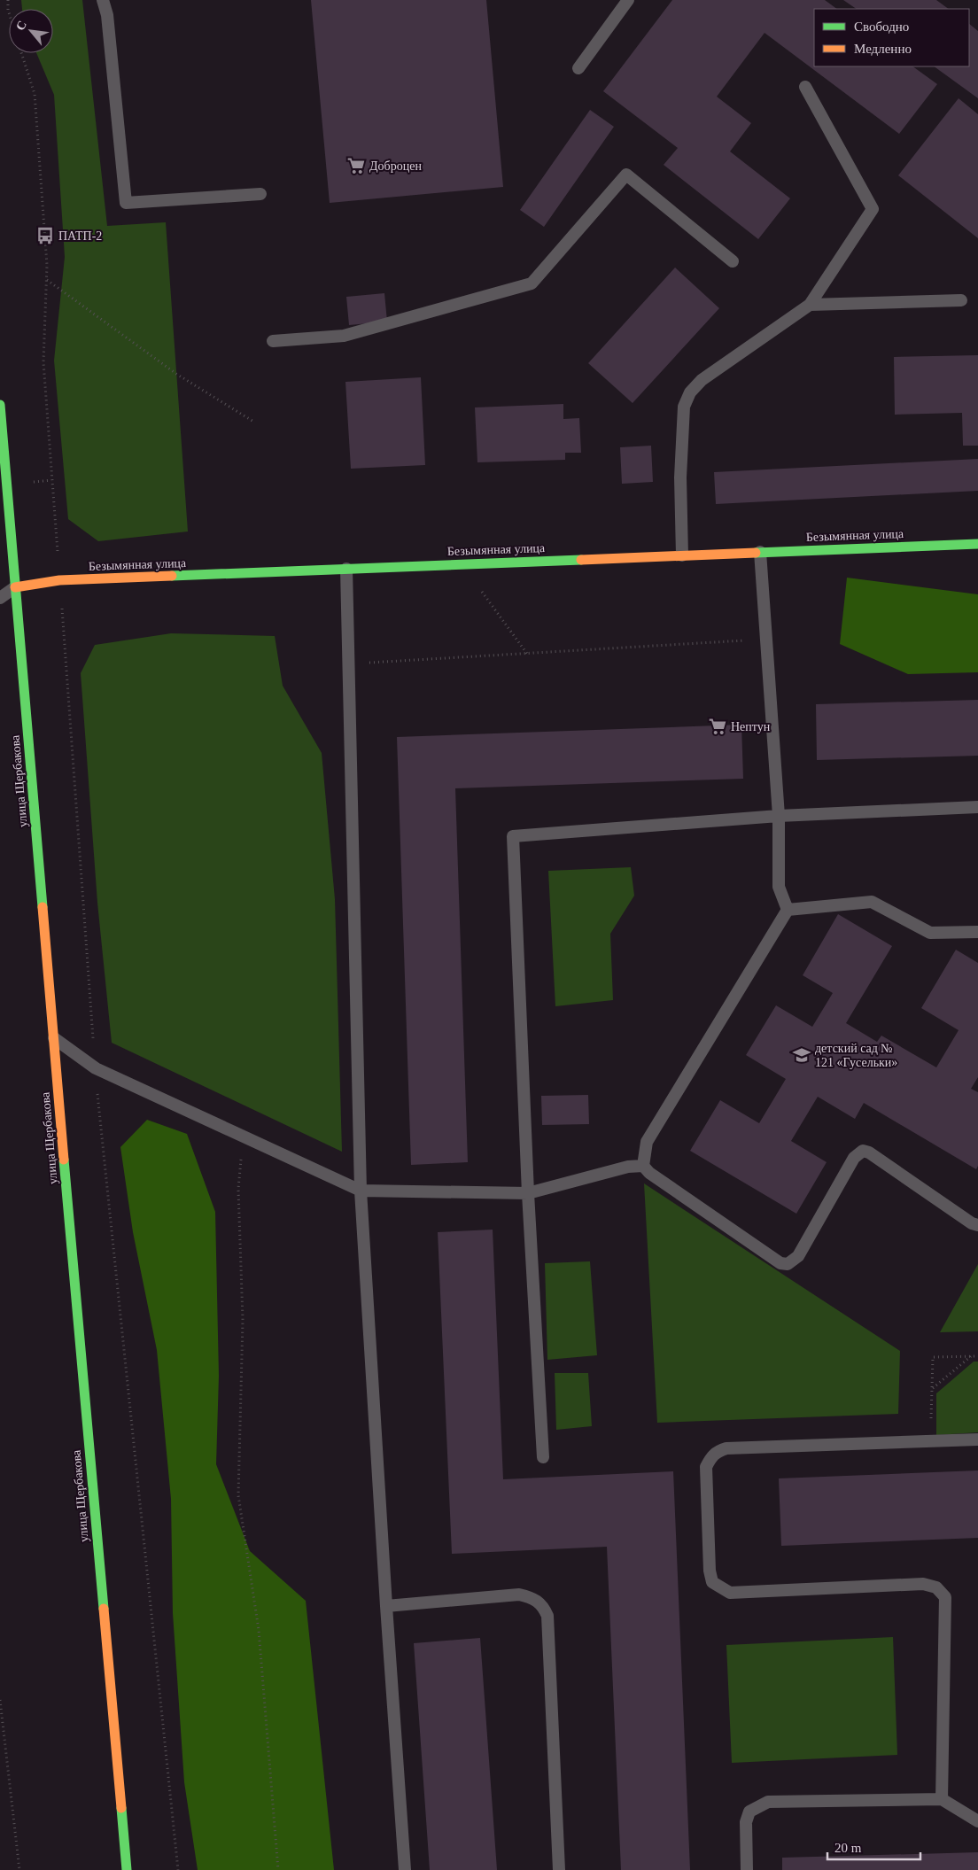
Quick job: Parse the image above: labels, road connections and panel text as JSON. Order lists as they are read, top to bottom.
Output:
{
  "streets": {
    "main road": ["Безымянная улица", "улица Щербакова"]
  },
  "crossings": [
    ["Безымянная улица", "улица Щербакова"]
  ],
  "places": {
    "supermarket": ["Доброцен", "Нептун"],
    "bus stop": ["ПАТП-2"],
    "school or university": ["детский сад № 121 «Гусельки»"]
  },
  "legend": ["Свободно", "Медленно"],
  "scale_bar": "20 m",
  "north": "top left"
}
